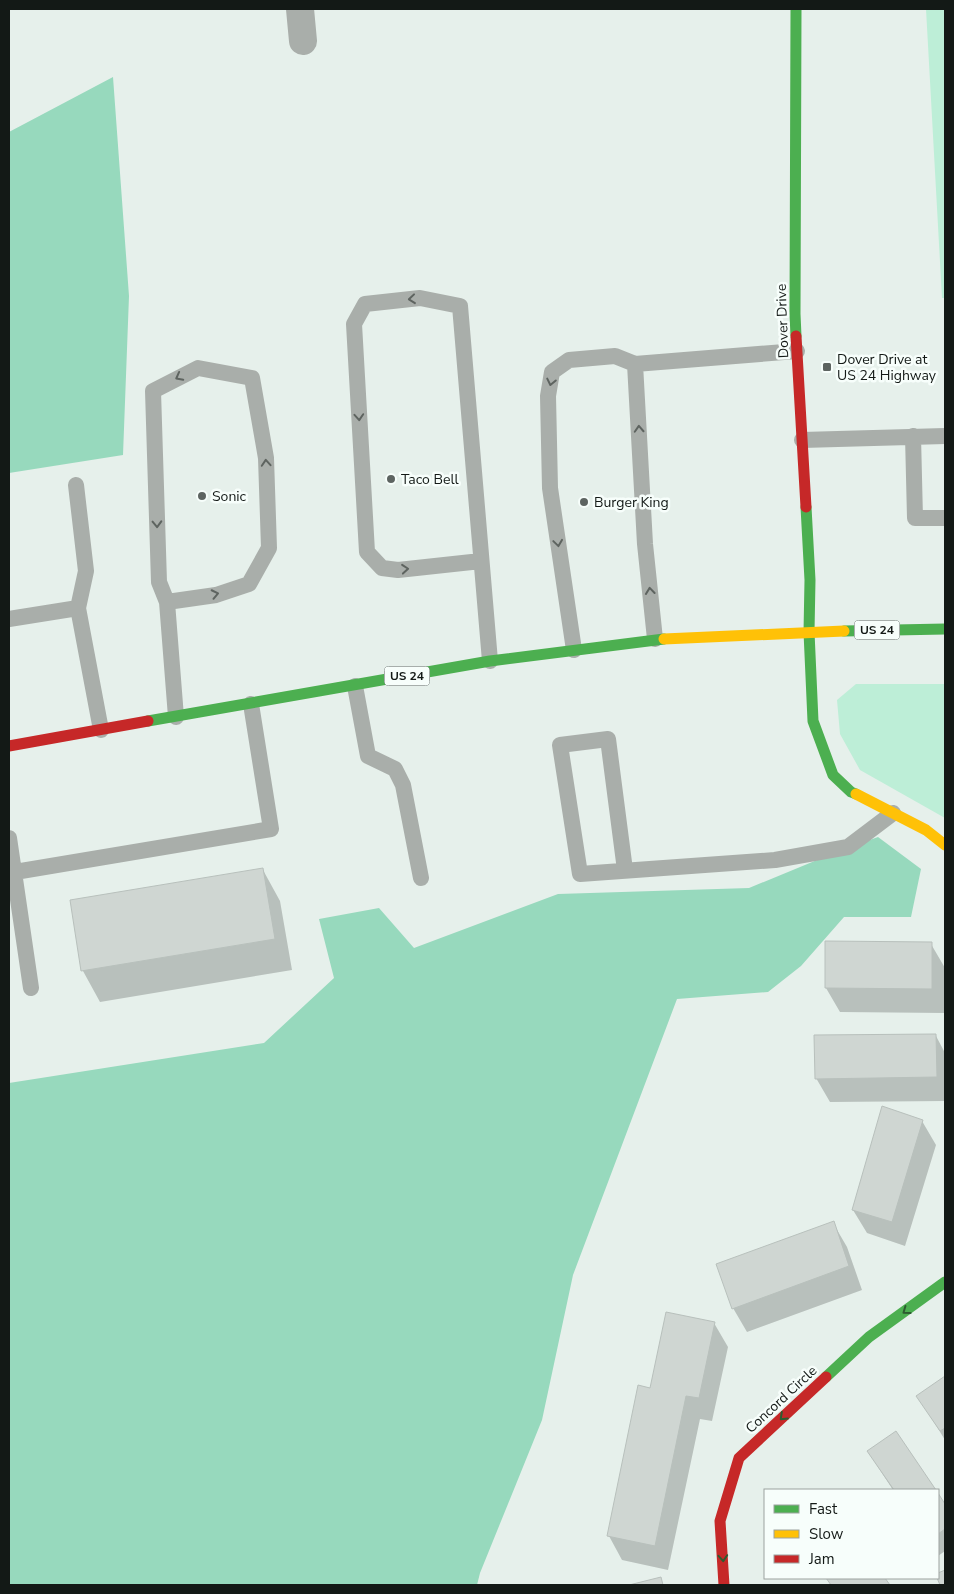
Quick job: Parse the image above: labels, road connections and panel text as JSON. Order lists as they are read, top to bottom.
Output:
{
  "streets": {
    "main road": ["Dover Drive", "US 24", "Concord Circle"]
  },
  "crossings": [
    ["Dover Drive", "US 24"]
  ],
  "one_way": ["Concord Circle"],
  "places": {
    "transit": ["Dover Drive at US 24 Highway"],
    "other": ["Taco Bell", "Sonic", "Burger King"]
  },
  "legend": ["Fast", "Slow", "Jam"]
}
